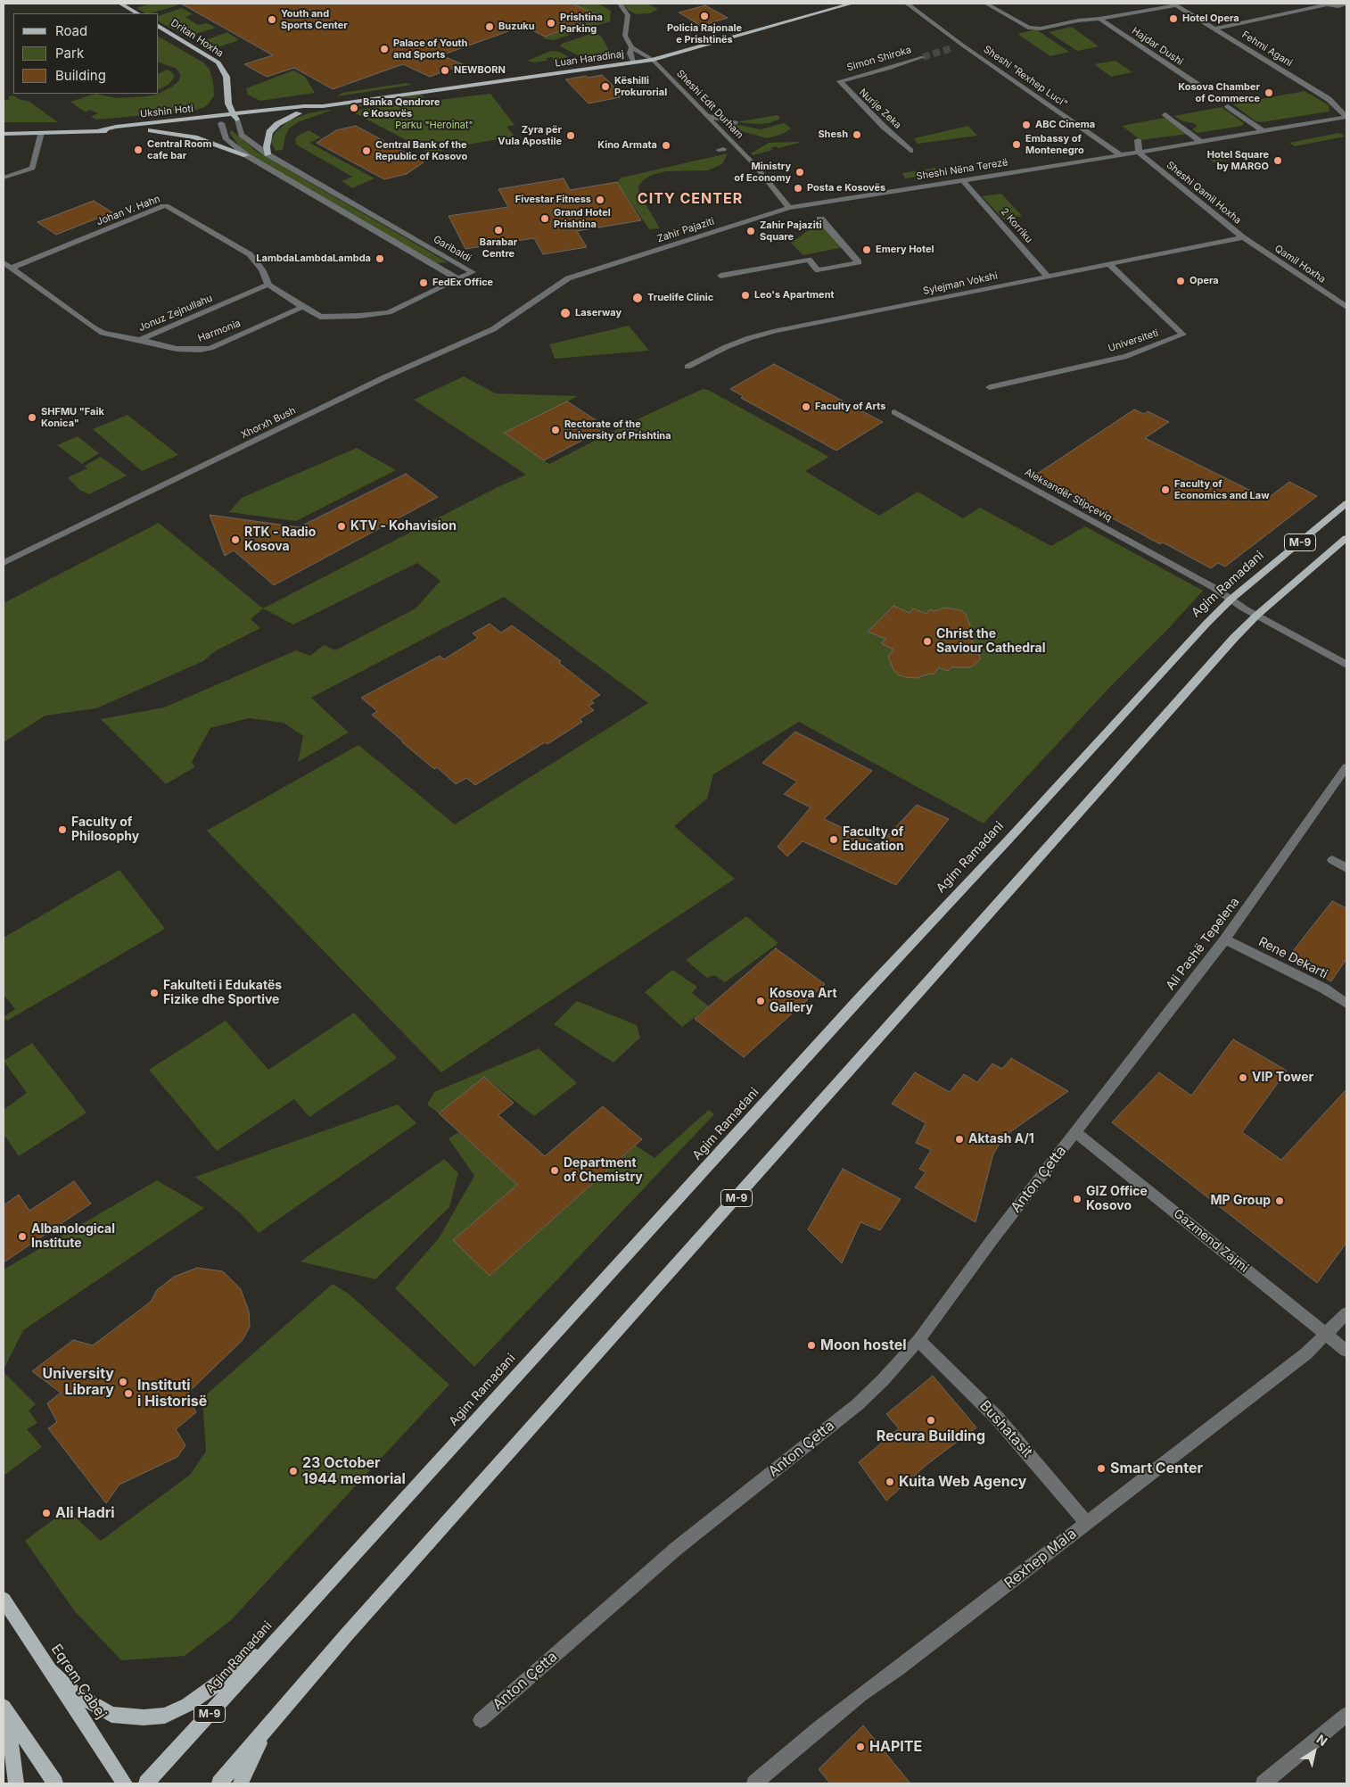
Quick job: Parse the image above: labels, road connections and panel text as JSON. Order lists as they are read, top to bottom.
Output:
{
  "streets": {
    "main road": [
      "Dritan Hoxha",
      "Luan Haradinaj",
      "Ukshin Hoti",
      "M-9",
      "Agim Ramadani",
      "Eqrem Çabej"
    ],
    "street": [
      "Hajdar Dushi",
      "Fehmi Agani",
      "Simon Shiroka",
      "Sheshi \"Rexhep Luci\"",
      "Sheshi Edit Durham",
      "Nurije Zeka",
      "Sheshi Nëna Terezë",
      "Sheshi Qamil Hoxha",
      "Johan V. Hahn",
      "2 Korriku",
      "Zahir Pajaziti",
      "Garibaldi",
      "Qamil Hoxha",
      "Sylejman Vokshi",
      "Jonuz Zejnullahu",
      "Harmonia",
      "Universiteti",
      "Xhorxh Bush",
      "Aleksandër Stipçeviq",
      "Ali Pashë Tepelena",
      "Rene Dekarti",
      "Anton Çetta",
      "Gazmend Zajmi",
      "Bushatasit",
      "Rexhep Mala"
    ]
  },
  "crossings": [
    ["Dritan Hoxha", "Luan Haradinaj"],
    ["Dritan Hoxha", "Garibaldi"],
    ["Hajdar Dushi", "Fehmi Agani"],
    ["Fehmi Agani", "Sheshi Nëna Terezë"],
    ["Luan Haradinaj", "Sheshi Edit Durham"],
    ["Luan Haradinaj", "Garibaldi"],
    ["Simon Shiroka", "Nurije Zeka"],
    ["Sheshi \"Rexhep Luci\"", "Sheshi Nëna Terezë"],
    ["Sheshi Edit Durham", "Sheshi Nëna Terezë"],
    ["Sheshi Edit Durham", "Zahir Pajaziti"],
    ["Ukshin Hoti", "Garibaldi"],
    ["Sheshi Nëna Terezë", "Sheshi Qamil Hoxha"],
    ["Sheshi Nëna Terezë", "2 Korriku"],
    ["Sheshi Nëna Terezë", "Zahir Pajaziti"],
    ["Sheshi Qamil Hoxha", "Qamil Hoxha"],
    ["Sheshi Qamil Hoxha", "Sylejman Vokshi"],
    ["Johan V. Hahn", "Garibaldi"],
    ["Johan V. Hahn", "Jonuz Zejnullahu"],
    ["Johan V. Hahn", "Harmonia"],
    ["2 Korriku", "Sylejman Vokshi"],
    ["Zahir Pajaziti", "Xhorxh Bush"],
    ["Qamil Hoxha", "Sylejman Vokshi"],
    ["Sylejman Vokshi", "Universiteti"],
    ["Jonuz Zejnullahu", "Harmonia"],
    ["Aleksandër Stipçeviq", "M-9"],
    ["Aleksandër Stipçeviq", "Agim Ramadani"],
    ["Ali Pashë Tepelena", "Rene Dekarti"],
    ["Ali Pashë Tepelena", "Anton Çetta"],
    ["Ali Pashë Tepelena", "Gazmend Zajmi"],
    ["Anton Çetta", "Gazmend Zajmi"],
    ["Anton Çetta", "Bushatasit"],
    ["Gazmend Zajmi", "Rexhep Mala"],
    ["Bushatasit", "Rexhep Mala"]
  ],
  "districts": ["CITY CENTER"],
  "parks": ["Parku \"Heroinat\""],
  "places": [
    "Policia Rajonale e Prishtinës",
    "Hotel Opera",
    "Youth and Sports Center",
    "Prishtina Parking",
    "Buzuku",
    "Palace of Youth and Sports",
    "NEWBORN",
    "Këshilli Prokurorial",
    "Kosova Chamber of Commerce",
    "Banka Qendrore e Kosovës",
    "ABC Cinema",
    "Shesh",
    "Zyra për Vula Apostile",
    "Embassy of Montenegro",
    "Kino Armata",
    "Central Room cafe bar",
    "Central Bank of the Republic of Kosovo",
    "Hotel Square by MARGO",
    "Ministry of Economy",
    "Posta e Kosovës",
    "Fivestar Fitness",
    "Grand Hotel Prishtina",
    "Barabar Centre",
    "Zahir Pajaziti Square",
    "Emery Hotel",
    "LambdaLambdaLambda",
    "Opera",
    "FedEx Office",
    "Leo's Apartment",
    "Truelife Clinic",
    "Laserway",
    "Faculty of Arts",
    "SHFMU \"Faik Konica\"",
    "Rectorate of the University of Prishtina",
    "Faculty of Economics and Law",
    "KTV - Kohavision",
    "RTK - Radio Kosova",
    "Christ the Saviour Cathedral",
    "Faculty of Philosophy",
    "Faculty of Education",
    "Fakulteti i Edukatës Fizike dhe Sportive",
    "Kosova Art Gallery",
    "VIP Tower",
    "Aktash A/1",
    "Department of Chemistry",
    "GIZ Office Kosovo",
    "MP Group",
    "Albanological Institute",
    "Moon hostel",
    "University Library",
    "Instituti i Historisë",
    "Recura Building",
    "Smart Center",
    "23 October 1944 memorial",
    "Kuita Web Agency",
    "Ali Hadri",
    "HAPITE"
  ],
  "legend": ["Road", "Park", "Building"],
  "north": "top right"
}
